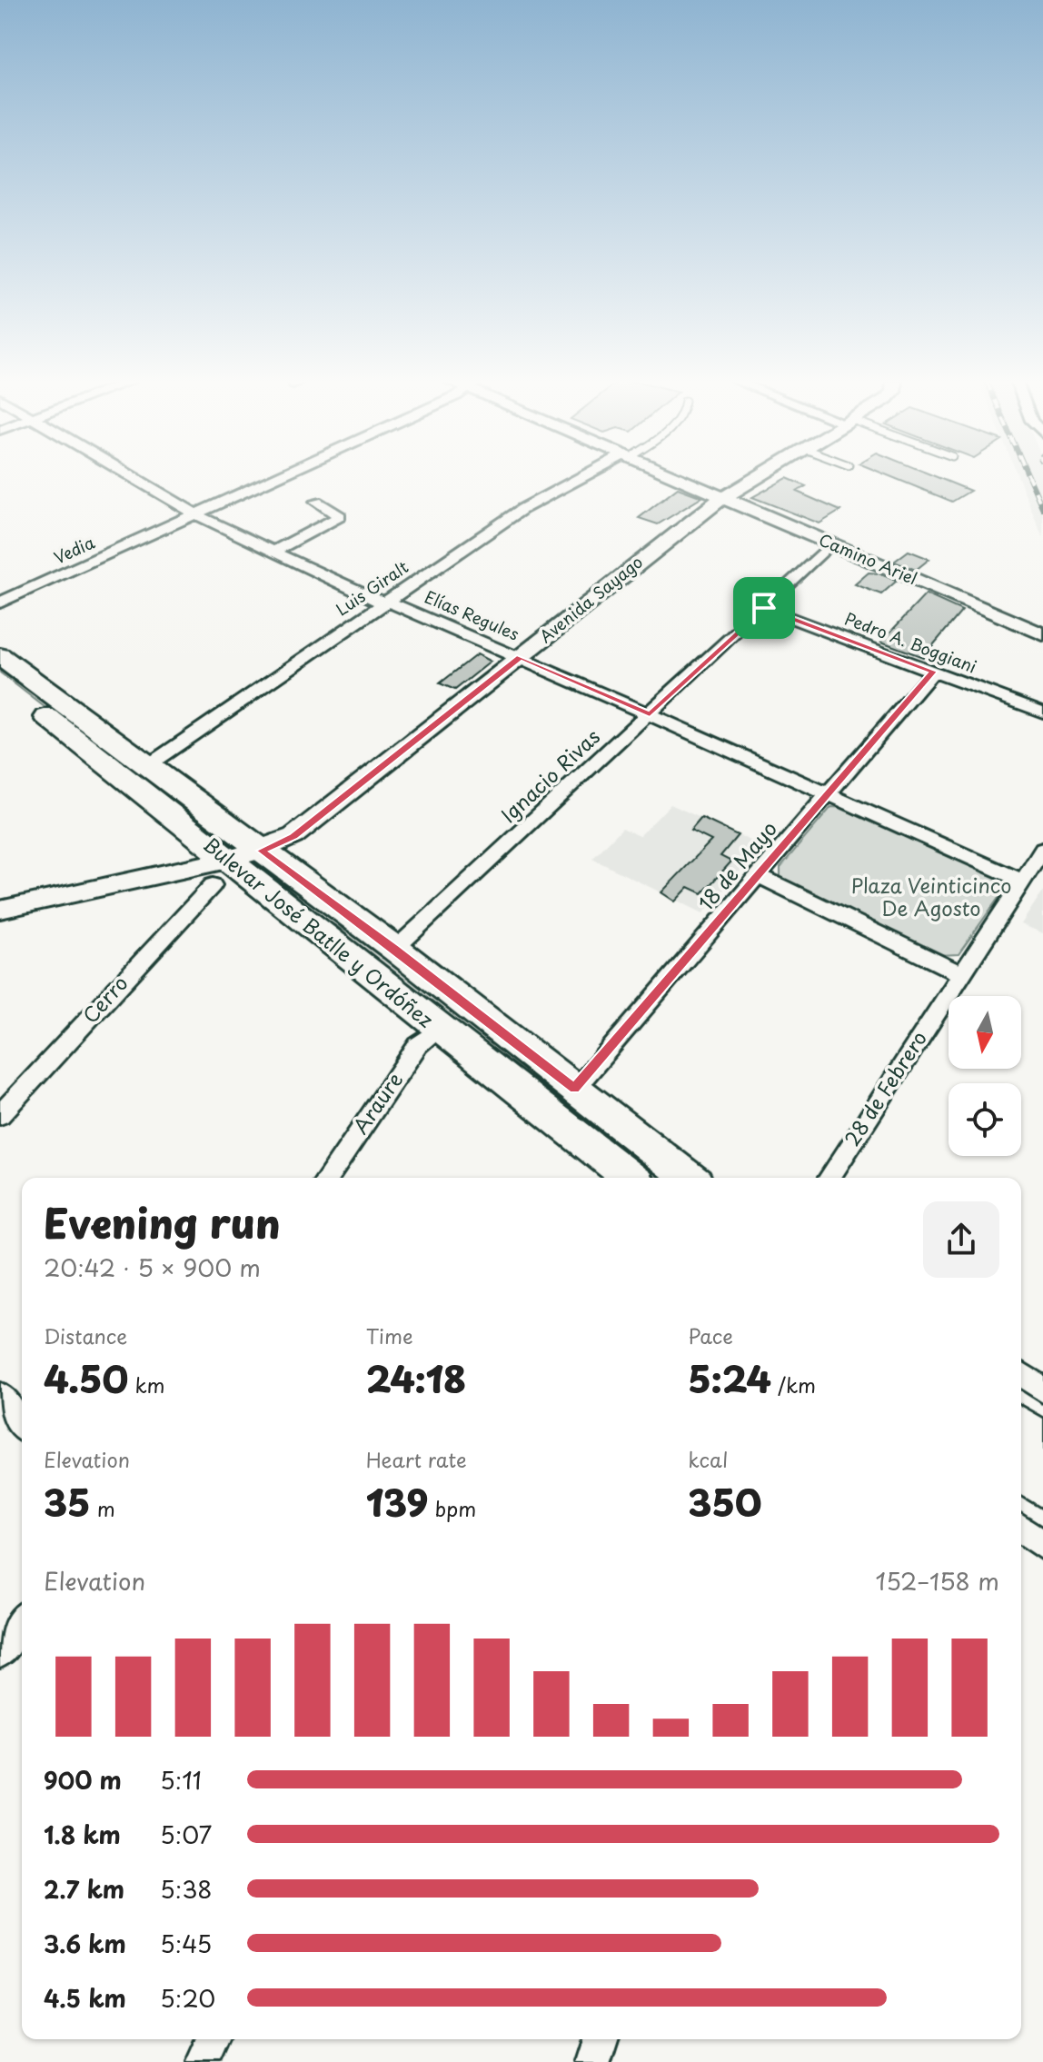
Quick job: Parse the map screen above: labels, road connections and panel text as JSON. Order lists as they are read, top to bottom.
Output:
{
  "streets": {
    "main road": ["Bulevar José Batlle y Ordóñez"],
    "street": [
      "Vedia",
      "Camino Ariel",
      "Luis Giralt",
      "Avenida Sayago",
      "Elías Regules",
      "Pedro A. Boggiani",
      "Ignacio Rivas",
      "18 de Mayo",
      "Cerro",
      "28 de Febrero",
      "Araure"
    ]
  },
  "crossings": [
    ["Vedia", "Elías Regules"],
    ["Camino Ariel", "Avenida Sayago"],
    ["Camino Ariel", "Ignacio Rivas"],
    ["Luis Giralt", "Elías Regules"],
    ["Luis Giralt", "Bulevar José Batlle y Ordóñez"],
    ["Avenida Sayago", "Elías Regules"],
    ["Avenida Sayago", "Bulevar José Batlle y Ordóñez"],
    ["Avenida Sayago", "Cerro"],
    ["Elías Regules", "Ignacio Rivas"],
    ["Elías Regules", "18 de Mayo"],
    ["Elías Regules", "28 de Febrero"],
    ["Pedro A. Boggiani", "Ignacio Rivas"],
    ["Pedro A. Boggiani", "18 de Mayo"],
    ["Ignacio Rivas", "Bulevar José Batlle y Ordóñez"],
    ["18 de Mayo", "Bulevar José Batlle y Ordóñez"],
    ["Bulevar José Batlle y Ordóñez", "Cerro"],
    ["Bulevar José Batlle y Ordóñez", "Araure"]
  ],
  "parks": ["Plaza Veinticinco De Agosto"],
  "north": "bottom",
  "page": {
    "heading": ["Evening run", "20:42 · 5 × 900 m"],
    "stats": [
      ["Distance", "4.50 km"],
      ["Time", "24:18"],
      ["Pace", "5:24 /km"],
      ["Elevation", "35 m"],
      ["Heart rate", "139 bpm"],
      ["kcal", "350"]
    ],
    "chart": ["Elevation", "152–158 m"],
    "list": [
      {
        "name": "900 m",
        "note": "5:11"
      },
      {
        "name": "1.8 km",
        "note": "5:07"
      },
      {
        "name": "2.7 km",
        "note": "5:38"
      },
      {
        "name": "3.6 km",
        "note": "5:45"
      },
      {
        "name": "4.5 km",
        "note": "5:20"
      }
    ]
  }
}
